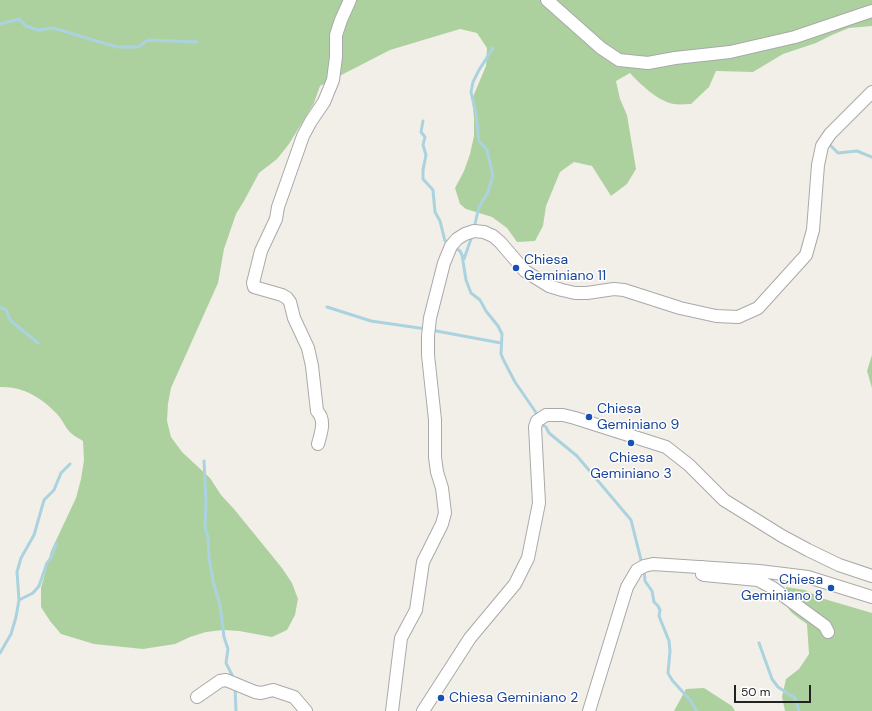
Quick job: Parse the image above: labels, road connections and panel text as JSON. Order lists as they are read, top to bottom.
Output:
{
  "places": [
    "Chiesa Geminiano 11",
    "Chiesa Geminiano 9",
    "Chiesa Geminiano 3",
    "Chiesa Geminiano 8",
    "Chiesa Geminiano 2"
  ],
  "scale_bar": "50 m"
}
